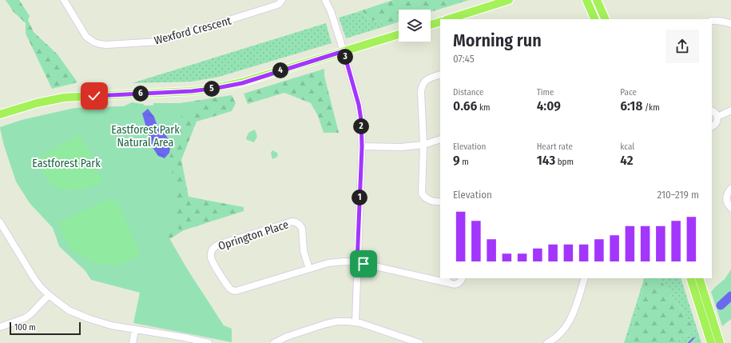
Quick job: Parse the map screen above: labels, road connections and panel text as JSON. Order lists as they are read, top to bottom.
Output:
{
  "streets": {
    "street": ["Wexford Crescent", "Oprington Place"]
  },
  "parks": ["Eastforest Park Natural Area", "Eastforest Park"],
  "scale_bar": "100 m",
  "page": {
    "heading": ["Morning run", "07:45"],
    "pins": [
      "3",
      "4",
      "5",
      "6",
      "2",
      "1"
    ],
    "stats": [
      ["Distance", "0.66 km"],
      ["Time", "4:09"],
      ["Pace", "6:18 /km"],
      ["Elevation", "9 m"],
      ["Heart rate", "143 bpm"],
      ["kcal", "42"]
    ],
    "chart": ["Elevation", "210–219 m"],
    "scale": "100 m"
  }
}
